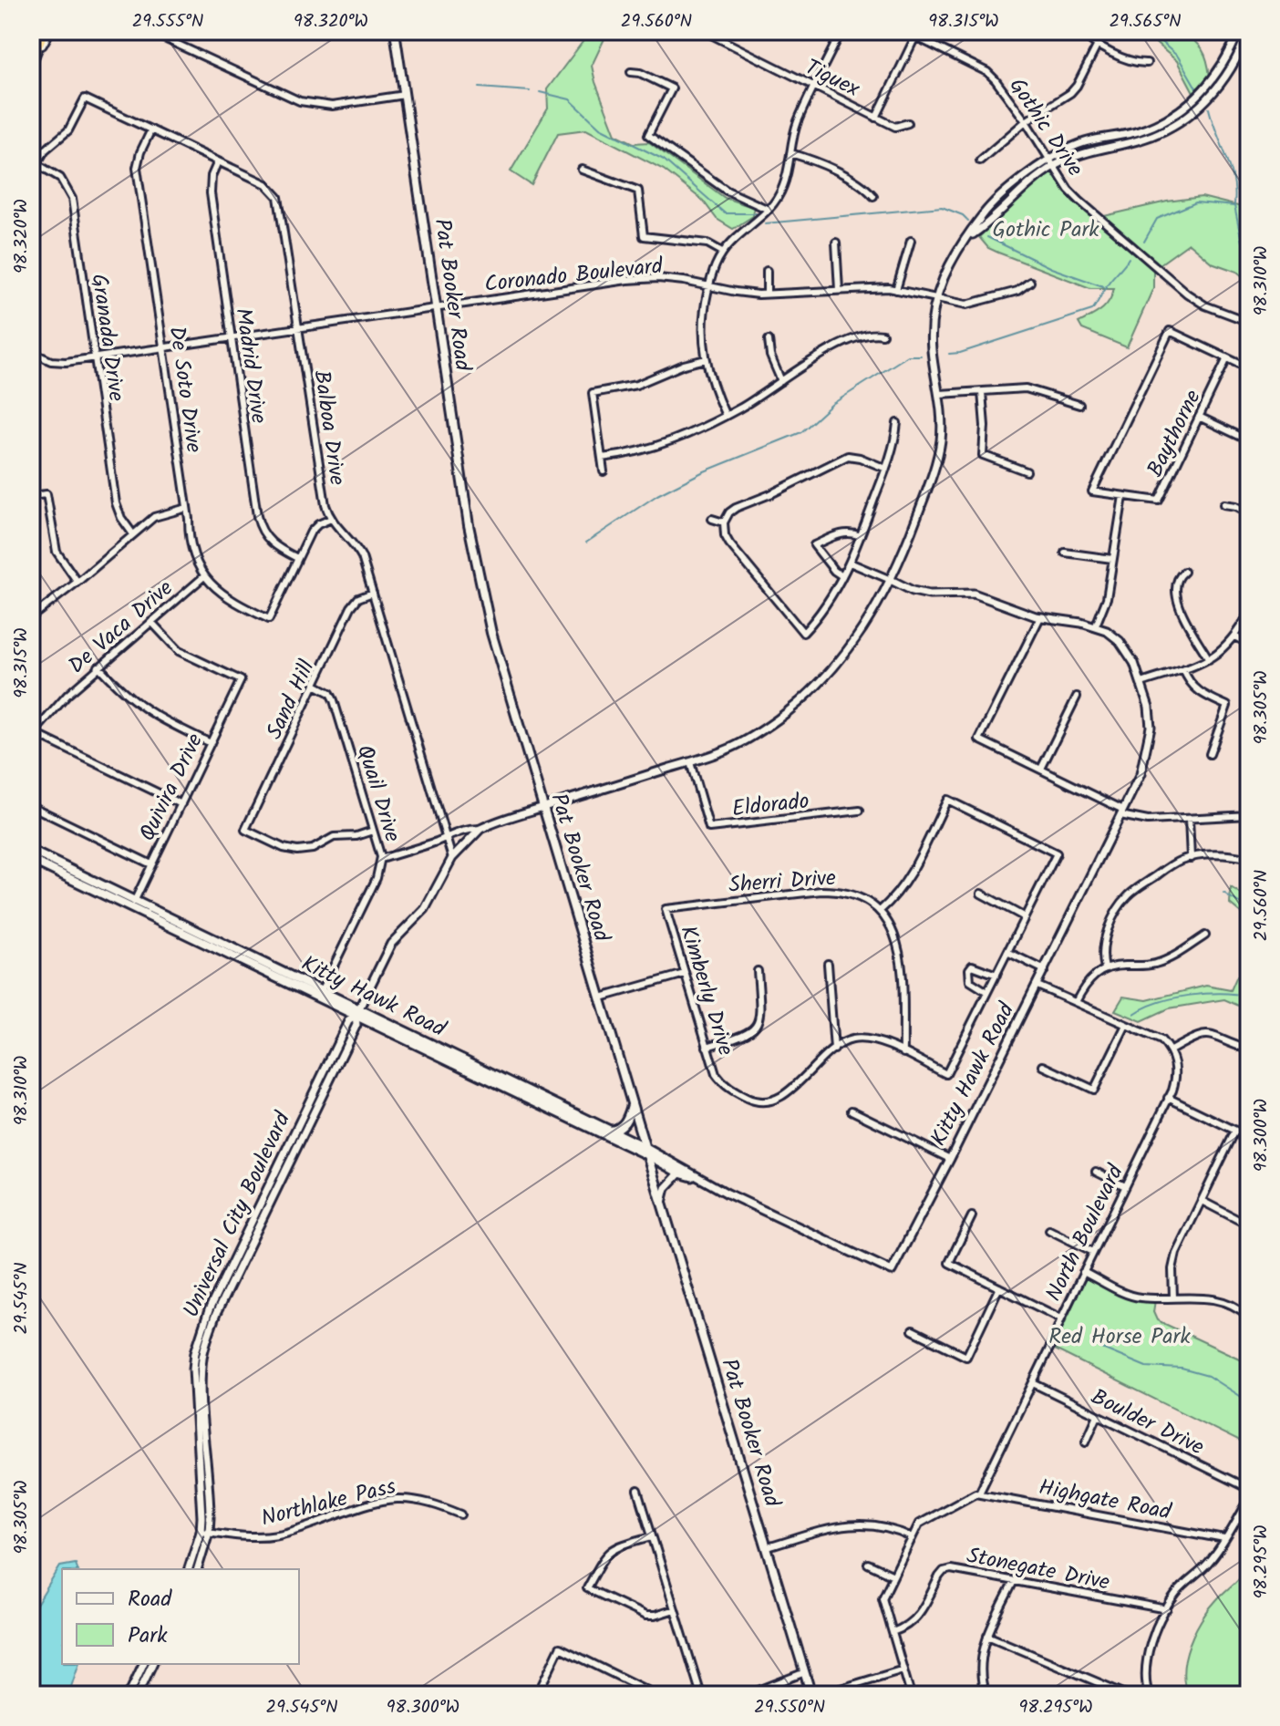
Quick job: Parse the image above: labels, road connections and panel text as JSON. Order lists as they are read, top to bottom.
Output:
{
  "streets": {
    "main road": ["Pat Booker Road", "Kitty Hawk Road"],
    "street": [
      "Tiguex",
      "Gothic Drive",
      "Coronado Boulevard",
      "Granada Drive",
      "Madrid Drive",
      "De Soto Drive",
      "Balboa Drive",
      "Baythorne",
      "De Vaca Drive",
      "Sand Hill",
      "Quivira Drive",
      "Quail Drive",
      "Eldorado",
      "Sherri Drive",
      "Kimberly Drive",
      "Universal City Boulevard",
      "North Boulevard",
      "Boulder Drive",
      "Highgate Road",
      "Northlake Pass",
      "Stonegate Drive"
    ]
  },
  "crossings": [
    ["Gothic Drive", "Universal City Boulevard"],
    ["Coronado Boulevard", "Pat Booker Road"],
    ["Coronado Boulevard", "Granada Drive"],
    ["Coronado Boulevard", "Madrid Drive"],
    ["Coronado Boulevard", "De Soto Drive"],
    ["Coronado Boulevard", "Balboa Drive"],
    ["Coronado Boulevard", "Universal City Boulevard"],
    ["Pat Booker Road", "Kitty Hawk Road"],
    ["Pat Booker Road", "Universal City Boulevard"],
    ["Granada Drive", "Balboa Drive"],
    ["Madrid Drive", "De Soto Drive"],
    ["Madrid Drive", "Balboa Drive"],
    ["De Soto Drive", "Balboa Drive"],
    ["De Soto Drive", "De Vaca Drive"],
    ["Balboa Drive", "Sand Hill"],
    ["Balboa Drive", "Universal City Boulevard"],
    ["De Vaca Drive", "Quivira Drive"],
    ["Sand Hill", "Quail Drive"],
    ["Quivira Drive", "Kitty Hawk Road"],
    ["Quail Drive", "Kitty Hawk Road"],
    ["Eldorado", "Universal City Boulevard"],
    ["Sherri Drive", "Kimberly Drive"],
    ["Kitty Hawk Road", "Universal City Boulevard"],
    ["Universal City Boulevard", "Northlake Pass"],
    ["North Boulevard", "Boulder Drive"],
    ["North Boulevard", "Highgate Road"]
  ],
  "parks": ["Gothic Park", "Red Horse Park"],
  "legend": ["Road", "Park"],
  "coordinates": [
    "29.555°N",
    "98.320°W",
    "29.560°N",
    "98.315°W",
    "29.565°N",
    "98.310°W",
    "98.305°W",
    "98.300°W",
    "29.545°N",
    "98.295°W",
    "29.550°N"
  ]
}
